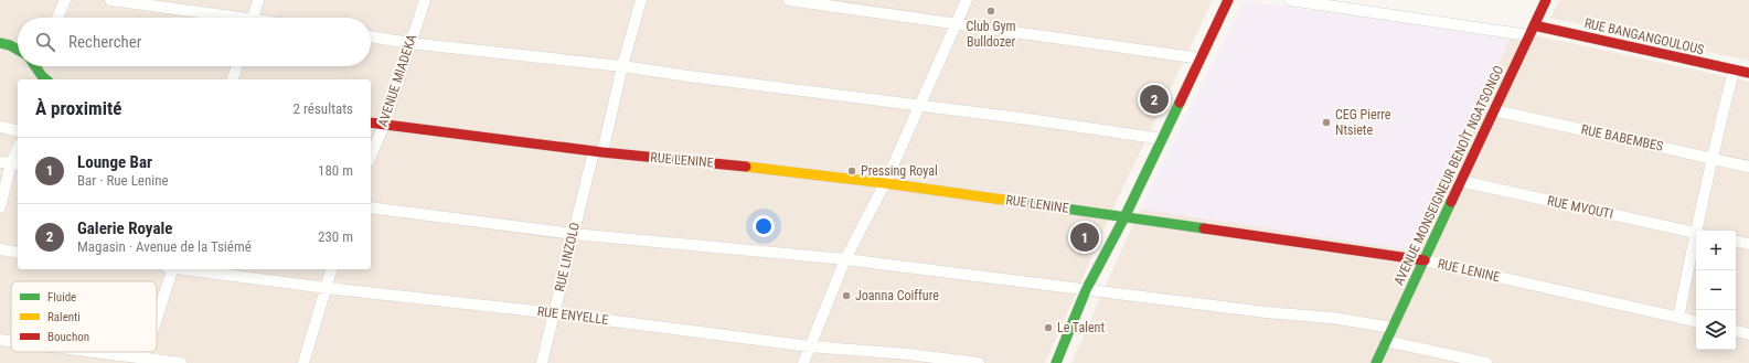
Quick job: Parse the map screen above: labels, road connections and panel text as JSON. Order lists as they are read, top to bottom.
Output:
{
  "streets": {
    "street": [
      "RUE BANGANGOULOUS",
      "AVENUE MIADEKA",
      "RUE BABEMBES",
      "RUE LENINE",
      "AVENUE MONSEIGNEUR BENOÎT NGATSONGO",
      "RUE MVOUTI",
      "RUE LINZOLO",
      "RUE ENYELLE"
    ]
  },
  "crossings": [
    ["RUE BANGANGOULOUS", "AVENUE MONSEIGNEUR BENOÎT NGATSONGO"],
    ["AVENUE MIADEKA", "RUE LENINE"],
    ["RUE BABEMBES", "AVENUE MONSEIGNEUR BENOÎT NGATSONGO"],
    ["RUE LENINE", "AVENUE MONSEIGNEUR BENOÎT NGATSONGO"],
    ["RUE LENINE", "RUE LINZOLO"],
    ["AVENUE MONSEIGNEUR BENOÎT NGATSONGO", "RUE MVOUTI"],
    ["RUE LINZOLO", "RUE ENYELLE"]
  ],
  "places": [
    "Club Gym Bulldozer",
    "CEG Pierre Ntsiete",
    "Pressing Royal",
    "Joanna Coiffure",
    "Le Talent"
  ],
  "legend": ["Fluide", "Ralenti", "Bouchon"],
  "page": {
    "search": "Rechercher",
    "heading": ["À proximité", "2 résultats"],
    "pins": ["2", "1"],
    "list": [
      {
        "mark": "1",
        "name": "Lounge Bar",
        "note": "Bar · Rue Lenine",
        "value": "180 m"
      },
      {
        "mark": "2",
        "name": "Galerie Royale",
        "note": "Magasin · Avenue de la Tsiémé",
        "value": "230 m"
      }
    ],
    "map_buttons": ["+", "−"]
  }
}
